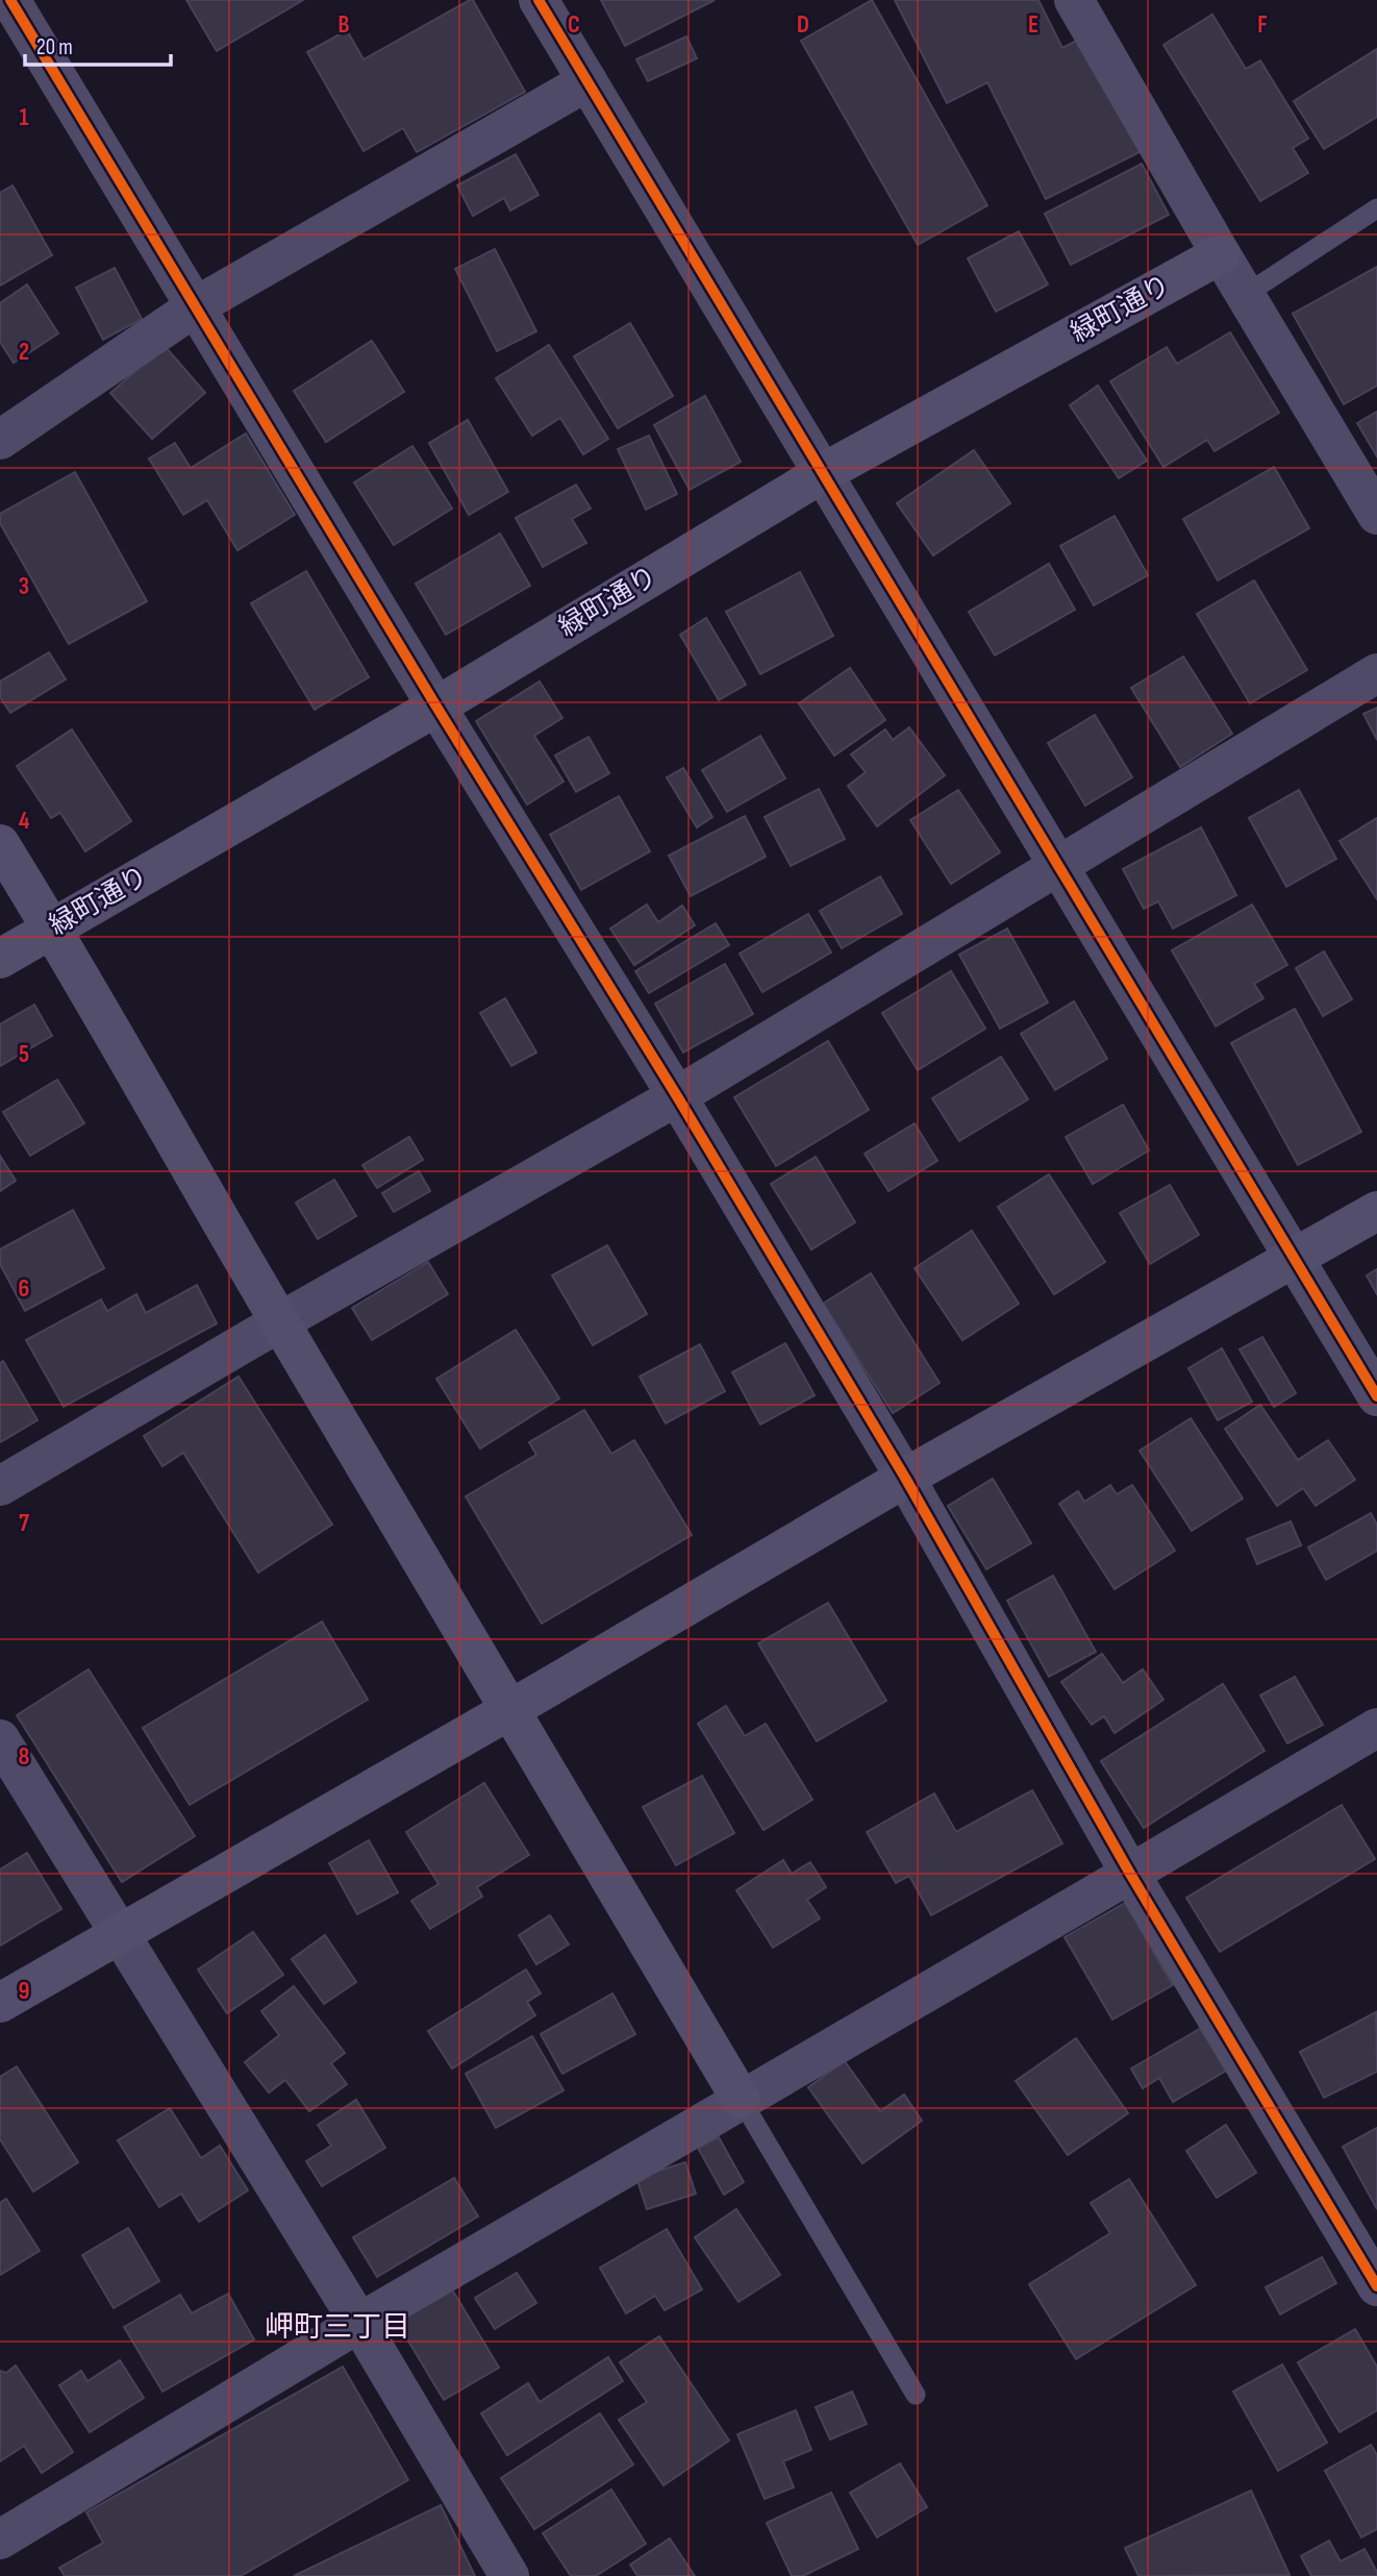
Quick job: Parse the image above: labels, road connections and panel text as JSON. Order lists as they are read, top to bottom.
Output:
{
  "streets": {
    "street": ["緑町通り"]
  },
  "districts": ["岬町三丁目"],
  "scale_bar": "20 m",
  "grid": {
    "columns": [
      "B",
      "C",
      "D",
      "E",
      "F"
    ],
    "rows": [
      "1",
      "2",
      "3",
      "4",
      "5",
      "6",
      "7",
      "8",
      "9"
    ]
  }
}
